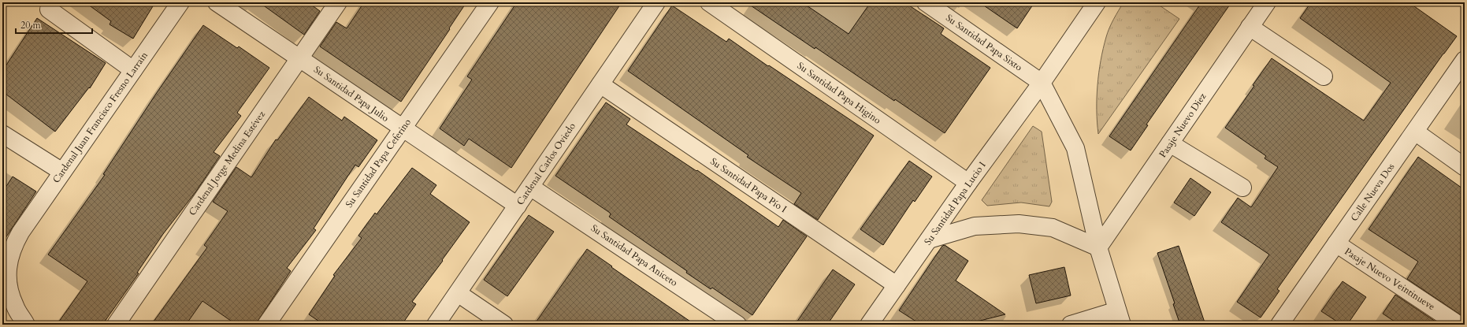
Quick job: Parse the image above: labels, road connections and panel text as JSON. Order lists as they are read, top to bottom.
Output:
{
  "streets": {
    "street": [
      "Su Santidad Papa Sixto",
      "Su Santidad Papa Higino",
      "Su Santidad Papa Julio",
      "Cardenal Juan Francisco Fresno Larraín",
      "Pasaje Nuevo Diez",
      "Cardenal Jorge Medina Estévez",
      "Su Santidad Papa Ceferino",
      "Cardenal Carlos Oviedo",
      "Su Santidad Papa Pío I",
      "Calle Nueva Dos",
      "Su Santidad Papa Lucio I",
      "Su Santidad Papa Aniceto",
      "Pasaje Nuevo Veintinueve"
    ]
  },
  "crossings": [
    ["Su Santidad Papa Sixto", "Su Santidad Papa Lucio I"],
    ["Su Santidad Papa Higino", "Su Santidad Papa Lucio I"],
    ["Su Santidad Papa Julio", "Cardenal Jorge Medina Estévez"],
    ["Su Santidad Papa Julio", "Su Santidad Papa Ceferino"],
    ["Su Santidad Papa Julio", "Cardenal Carlos Oviedo"],
    ["Cardenal Carlos Oviedo", "Su Santidad Papa Pío I"],
    ["Cardenal Carlos Oviedo", "Su Santidad Papa Aniceto"],
    ["Su Santidad Papa Pío I", "Su Santidad Papa Lucio I"],
    ["Calle Nueva Dos", "Pasaje Nuevo Veintinueve"]
  ],
  "scale_bar": "20 m"
}
